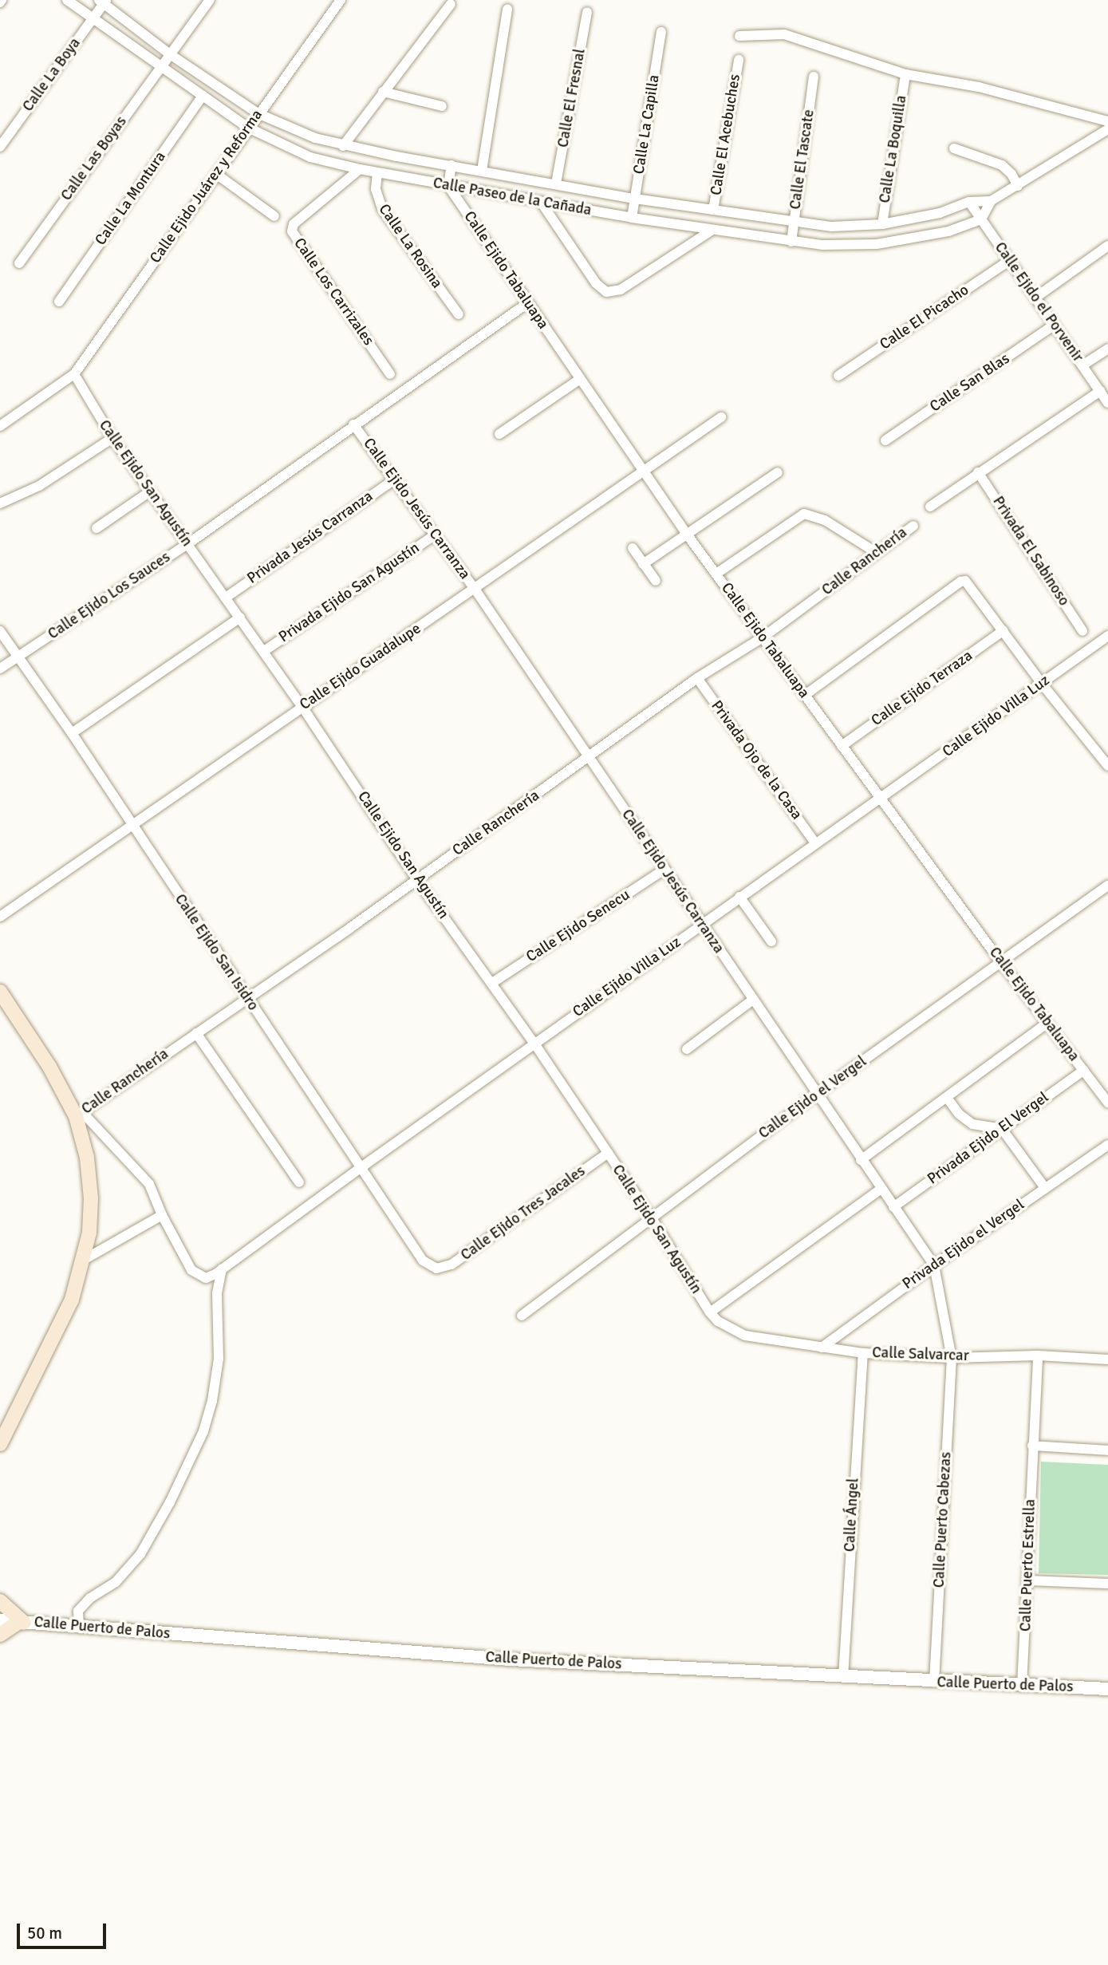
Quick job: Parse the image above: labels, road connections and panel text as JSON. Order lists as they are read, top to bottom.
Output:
{
  "streets": {
    "street": [
      "Calle La Boya",
      "Calle El Fresnal",
      "Calle La Capilla",
      "Calle El Acebuches",
      "Calle La Boquilla",
      "Calle Las Boyas",
      "Calle El Tascate",
      "Calle Ejido Juárez y Reforma",
      "Calle Paseo de la Cañada",
      "Calle La Montura",
      "Calle La Rosina",
      "Calle Ejido Tabaluapa",
      "Calle Los Carrizales",
      "Calle Ejido el Porvenir",
      "Calle El Picacho",
      "Calle San Blas",
      "Calle Ejido San Agustín",
      "Calle Ejido Jesús Carranza",
      "Privada Jesús Carranza",
      "Privada El Sabinoso",
      "Calle Ranchería",
      "Privada Ejido San Agustín",
      "Calle Ejido Los Sauces",
      "Calle Ejido Guadalupe",
      "Calle Ejido Terraza",
      "Calle Ejido Villa Luz",
      "Privada Ojo de la Casa",
      "Calle Ejido Senecu",
      "Calle Ejido San Isidro",
      "Calle Ejido el Vergel",
      "Privada Ejido El Vergel",
      "Calle Ejido Tres Jacales",
      "Privada Ejido el Vergel",
      "Calle Salvarcar",
      "Calle Ángel",
      "Calle Puerto Cabezas",
      "Calle Puerto Estrella",
      "Calle Puerto de Palos"
    ]
  },
  "crossings": [
    ["Calle La Boya", "Calle Paseo de la Cañada"],
    ["Calle El Fresnal", "Calle Paseo de la Cañada"],
    ["Calle La Capilla", "Calle Paseo de la Cañada"],
    ["Calle El Acebuches", "Calle Paseo de la Cañada"],
    ["Calle La Boquilla", "Calle Paseo de la Cañada"],
    ["Calle Las Boyas", "Calle Paseo de la Cañada"],
    ["Calle El Tascate", "Calle Paseo de la Cañada"],
    ["Calle Ejido Juárez y Reforma", "Calle Paseo de la Cañada"],
    ["Calle Ejido Juárez y Reforma", "Calle Ejido San Agustín"],
    ["Calle Paseo de la Cañada", "Calle La Montura"],
    ["Calle Paseo de la Cañada", "Calle La Rosina"],
    ["Calle Paseo de la Cañada", "Calle Ejido Tabaluapa"],
    ["Calle Paseo de la Cañada", "Calle Los Carrizales"],
    ["Calle Paseo de la Cañada", "Calle Ejido el Porvenir"],
    ["Calle Ejido Tabaluapa", "Calle Ranchería"],
    ["Calle Ejido Tabaluapa", "Calle Ejido Los Sauces"],
    ["Calle Ejido Tabaluapa", "Calle Ejido Guadalupe"],
    ["Calle Ejido Tabaluapa", "Calle Ejido Terraza"],
    ["Calle Ejido Tabaluapa", "Calle Ejido Villa Luz"],
    ["Calle Ejido Tabaluapa", "Calle Ejido el Vergel"],
    ["Calle Ejido Tabaluapa", "Privada Ejido El Vergel"],
    ["Calle Ejido el Porvenir", "Calle El Picacho"],
    ["Calle Ejido el Porvenir", "Calle San Blas"],
    ["Calle Ejido San Agustín", "Privada Jesús Carranza"],
    ["Calle Ejido San Agustín", "Calle Ranchería"],
    ["Calle Ejido San Agustín", "Privada Ejido San Agustín"],
    ["Calle Ejido San Agustín", "Calle Ejido Los Sauces"],
    ["Calle Ejido San Agustín", "Calle Ejido Guadalupe"],
    ["Calle Ejido San Agustín", "Calle Ejido Villa Luz"],
    ["Calle Ejido San Agustín", "Calle Ejido Senecu"],
    ["Calle Ejido San Agustín", "Calle Ejido el Vergel"],
    ["Calle Ejido San Agustín", "Calle Ejido Tres Jacales"],
    ["Calle Ejido San Agustín", "Calle Salvarcar"],
    ["Calle Ejido Jesús Carranza", "Privada Jesús Carranza"],
    ["Calle Ejido Jesús Carranza", "Calle Ranchería"],
    ["Calle Ejido Jesús Carranza", "Privada Ejido San Agustín"],
    ["Calle Ejido Jesús Carranza", "Calle Ejido Los Sauces"],
    ["Calle Ejido Jesús Carranza", "Calle Ejido Guadalupe"],
    ["Calle Ejido Jesús Carranza", "Calle Ejido Villa Luz"],
    ["Calle Ejido Jesús Carranza", "Calle Ejido Senecu"],
    ["Calle Ejido Jesús Carranza", "Calle Ejido el Vergel"],
    ["Calle Ejido Jesús Carranza", "Privada Ejido El Vergel"],
    ["Calle Ejido Jesús Carranza", "Privada Ejido el Vergel"],
    ["Calle Ejido Jesús Carranza", "Calle Salvarcar"],
    ["Calle Ejido Jesús Carranza", "Calle Puerto Cabezas"],
    ["Calle Ranchería", "Privada Ojo de la Casa"],
    ["Calle Ranchería", "Calle Ejido San Isidro"],
    ["Calle Ejido Los Sauces", "Calle Ejido San Isidro"],
    ["Calle Ejido Guadalupe", "Calle Ejido San Isidro"],
    ["Calle Ejido Villa Luz", "Privada Ojo de la Casa"],
    ["Calle Ejido Villa Luz", "Calle Ejido San Isidro"],
    ["Calle Ejido San Isidro", "Calle Ejido Tres Jacales"],
    ["Privada Ejido el Vergel", "Calle Salvarcar"],
    ["Calle Salvarcar", "Calle Ángel"],
    ["Calle Salvarcar", "Calle Puerto Cabezas"],
    ["Calle Salvarcar", "Calle Puerto Estrella"],
    ["Calle Ángel", "Calle Puerto de Palos"],
    ["Calle Puerto Cabezas", "Calle Puerto de Palos"],
    ["Calle Puerto Estrella", "Calle Puerto de Palos"]
  ],
  "scale_bar": "50 m"
}
